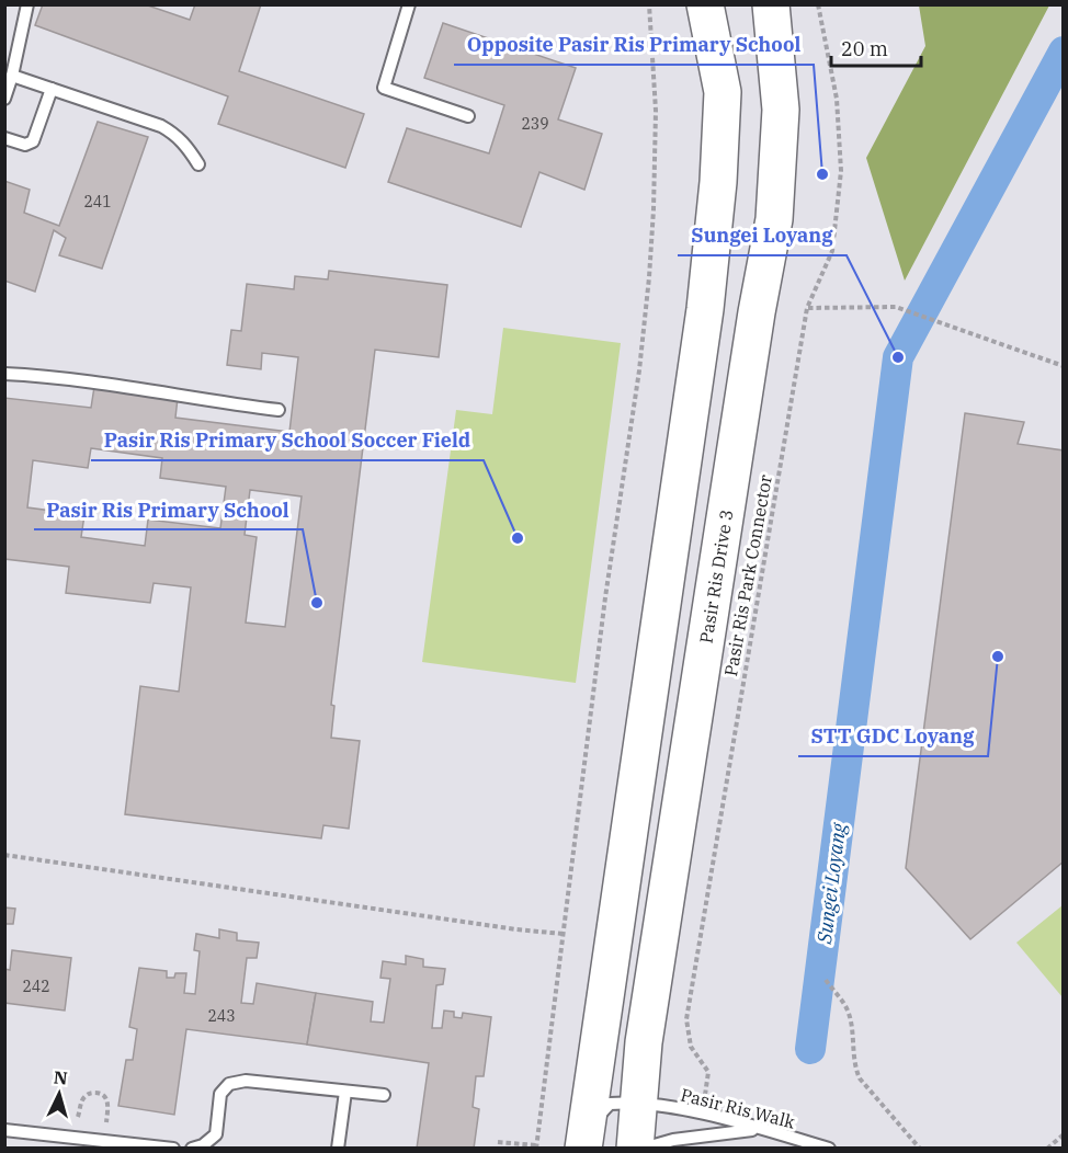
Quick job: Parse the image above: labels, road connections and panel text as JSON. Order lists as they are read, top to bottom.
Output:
{
  "streets": {
    "main road": ["Pasir Ris Drive 3"],
    "lane": ["Pasir Ris Walk"],
    "path": ["Pasir Ris Park Connector"]
  },
  "crossings": [
    ["Pasir Ris Park Connector", "Pasir Ris Walk"],
    ["Pasir Ris Drive 3", "Pasir Ris Walk"]
  ],
  "water": ["Sungei Loyang"],
  "places": [
    "Opposite Pasir Ris Primary School",
    "Sungei Loyang",
    "Pasir Ris Primary School Soccer Field",
    "Pasir Ris Primary School",
    "STT GDC Loyang"
  ],
  "house_numbers": [
    "239",
    "241",
    "242",
    "243"
  ],
  "scale_bar": "20 m",
  "north": "top"
}
